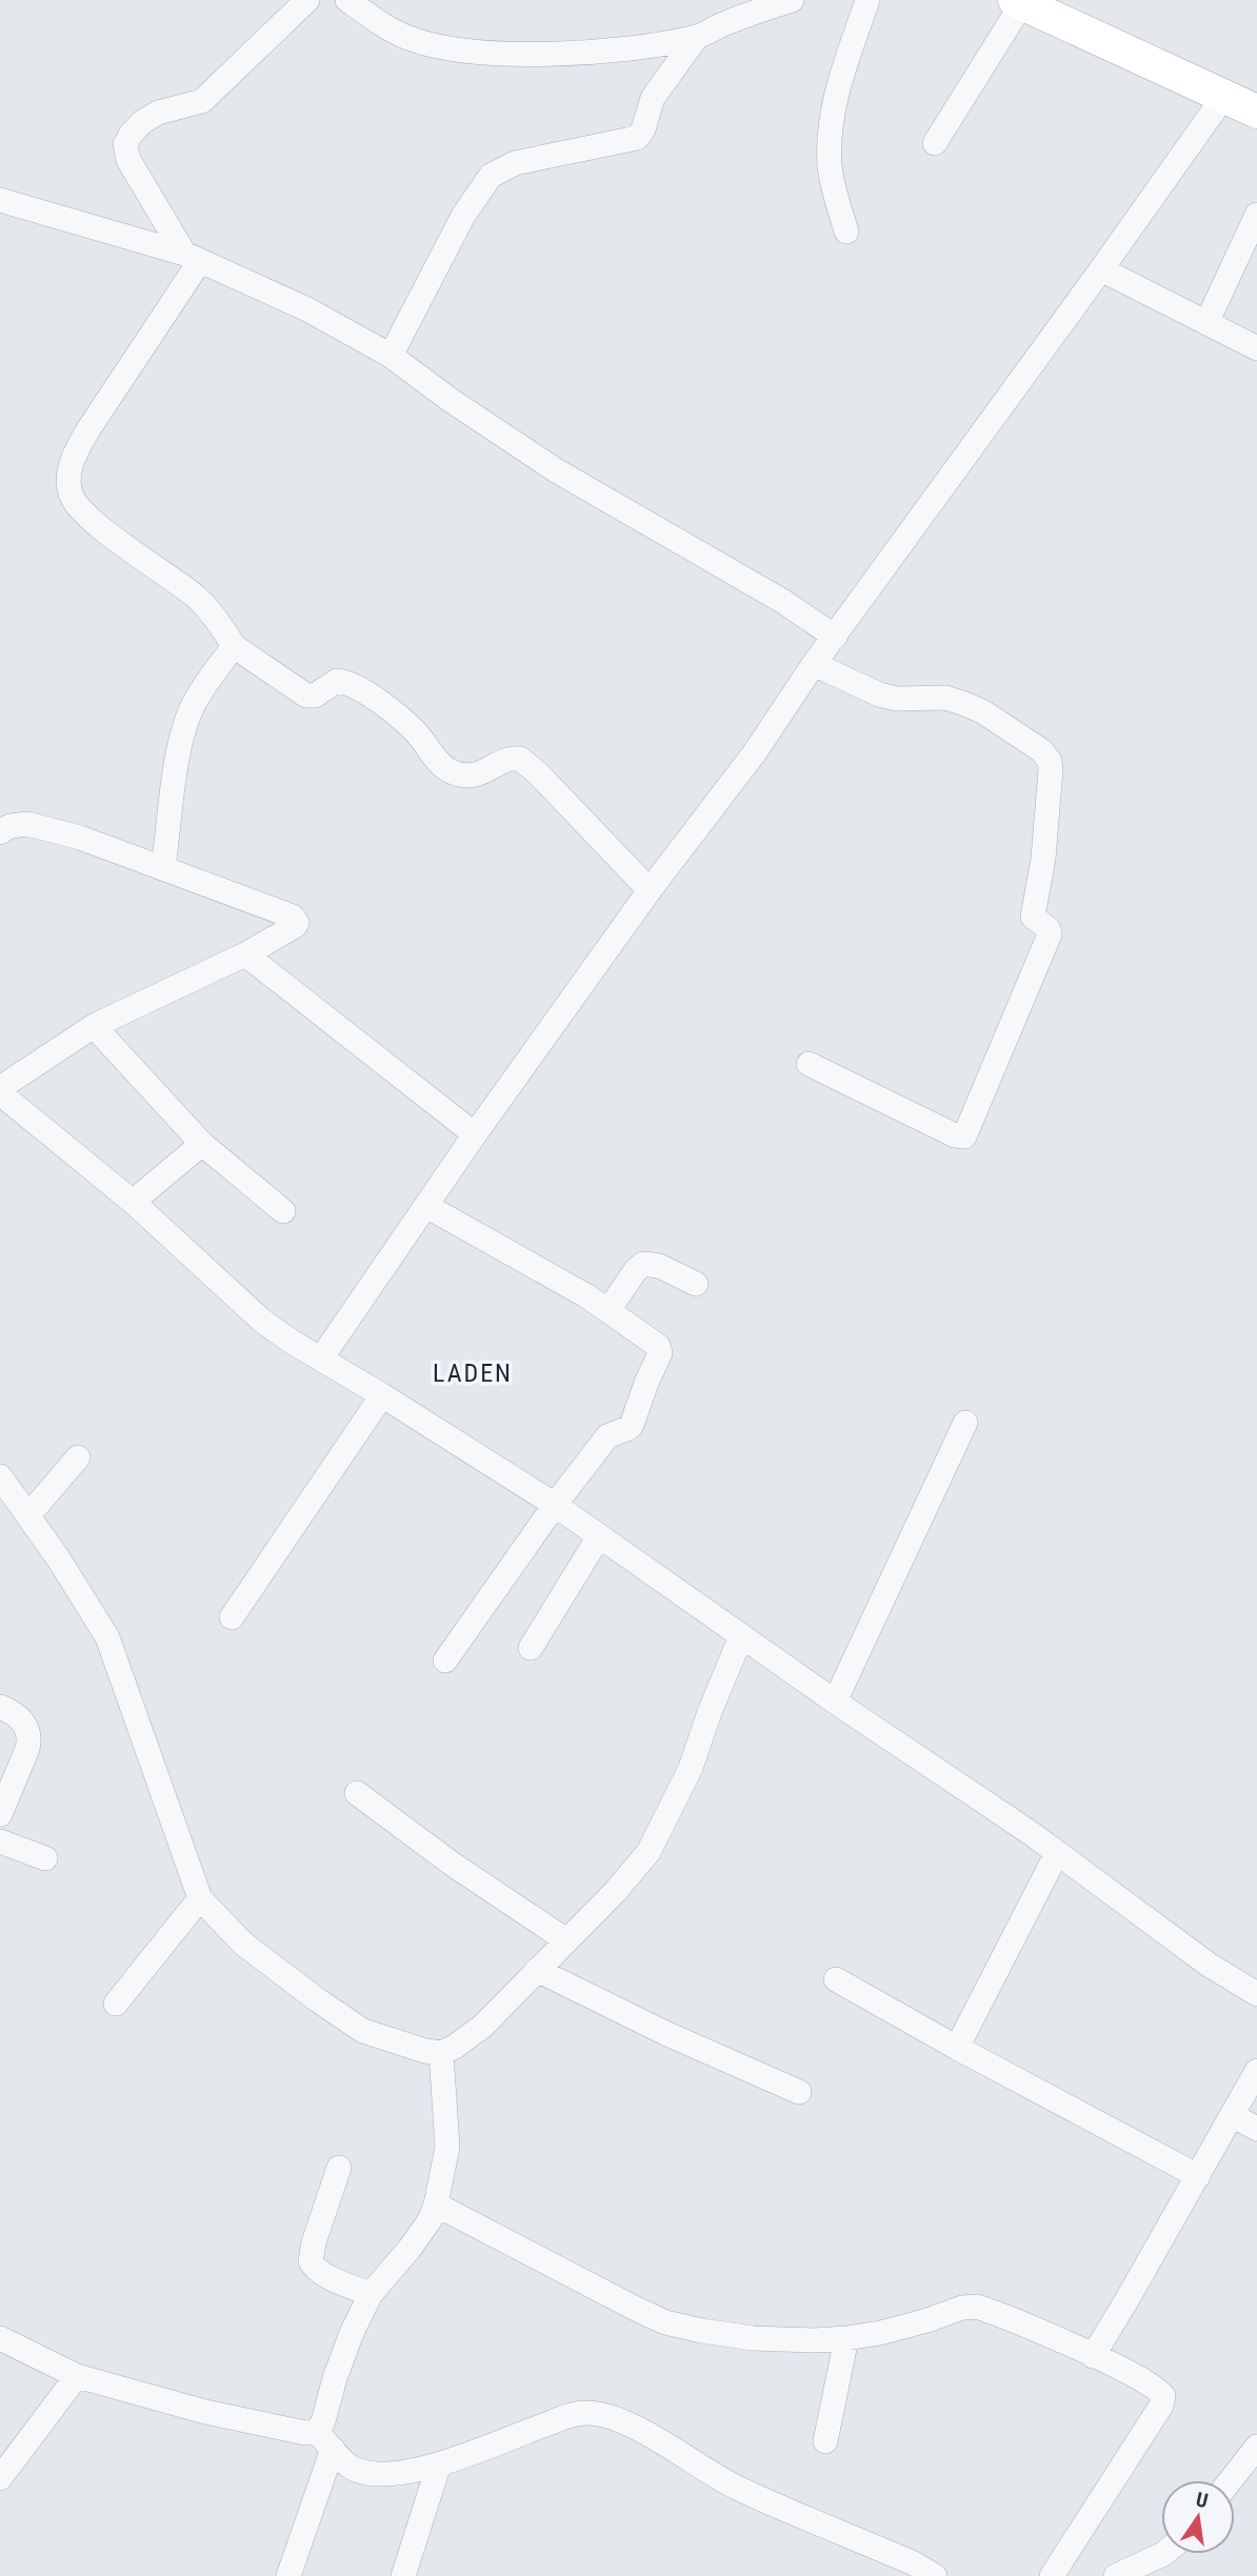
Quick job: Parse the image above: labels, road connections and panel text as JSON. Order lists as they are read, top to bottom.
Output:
{
  "districts": ["LADEN"],
  "north": "top"
}
